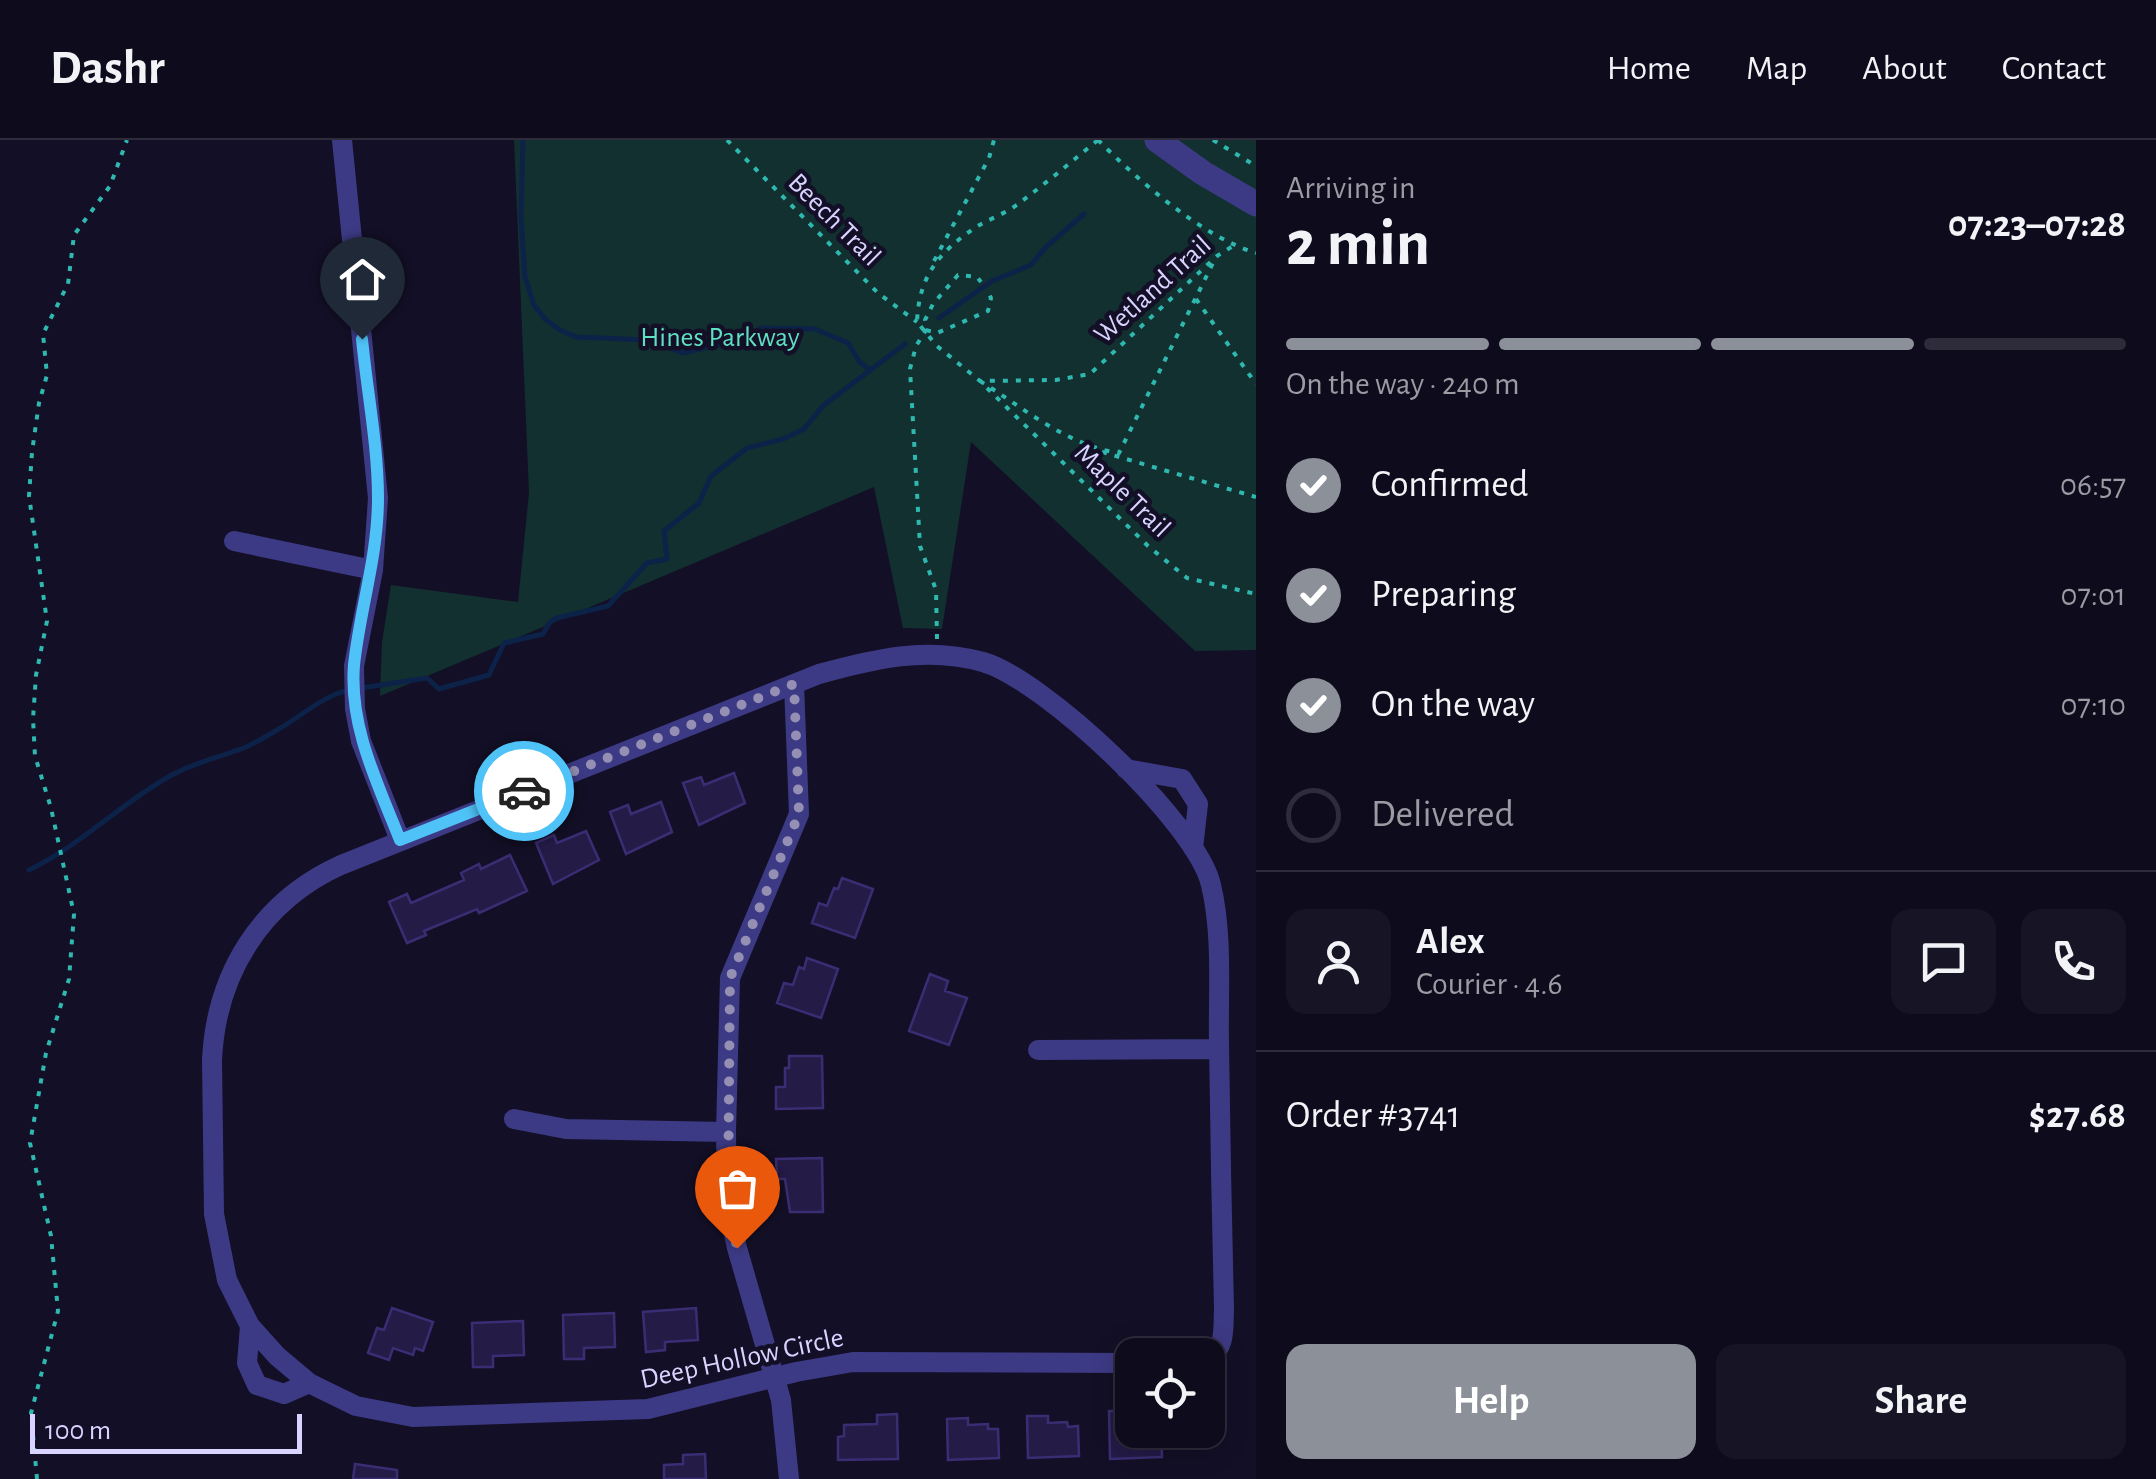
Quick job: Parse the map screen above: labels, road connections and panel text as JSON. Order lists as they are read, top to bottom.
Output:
{
  "streets": {
    "street": ["Deep Hollow Circle"],
    "path": ["Beech Trail", "Wetland Trail", "Maple Trail"]
  },
  "crossings": [
    ["Wetland Trail", "Maple Trail"]
  ],
  "parks": ["Hines Parkway"],
  "scale_bar": "100 m",
  "page": {
    "header": "Dashr",
    "nav": [
      "Home",
      "Map",
      "About",
      "Contact"
    ],
    "heading": ["2 min", "Arriving in", "07:23–07:28"],
    "panel": [
      "Alex",
      "Courier · 4.6",
      "Order #3741",
      "$27.68"
    ],
    "bar": "On the way · 240 m",
    "list": [
      ["Confirmed", "06:57"],
      ["Preparing", "07:01"],
      ["On the way", "07:10"],
      "Delivered"
    ],
    "buttons": ["Help", "Share"],
    "scale": "100 m"
  }
}
